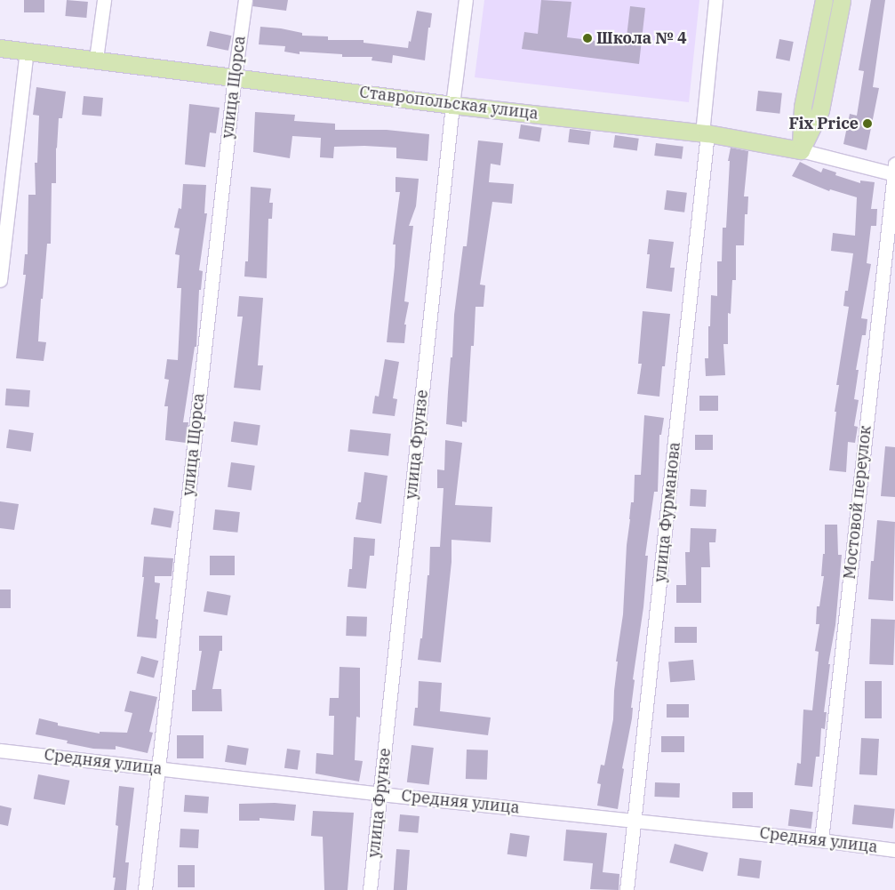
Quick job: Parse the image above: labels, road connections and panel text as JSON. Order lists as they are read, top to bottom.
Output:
{
  "streets": {
    "main road": ["Ставропольская улица"],
    "street": [
      "улица Щорса",
      "улица Фрунзе",
      "Мостовой переулок",
      "улица Фурманова",
      "Средняя улица"
    ]
  },
  "crossings": [
    ["улица Щорса", "Ставропольская улица"],
    ["улица Щорса", "Средняя улица"],
    ["Ставропольская улица", "улица Фрунзе"],
    ["Ставропольская улица", "Мостовой переулок"],
    ["Ставропольская улица", "улица Фурманова"],
    ["улица Фрунзе", "Средняя улица"],
    ["Мостовой переулок", "Средняя улица"],
    ["улица Фурманова", "Средняя улица"]
  ],
  "places": ["Школа № 4", "Fix Price"]
}
